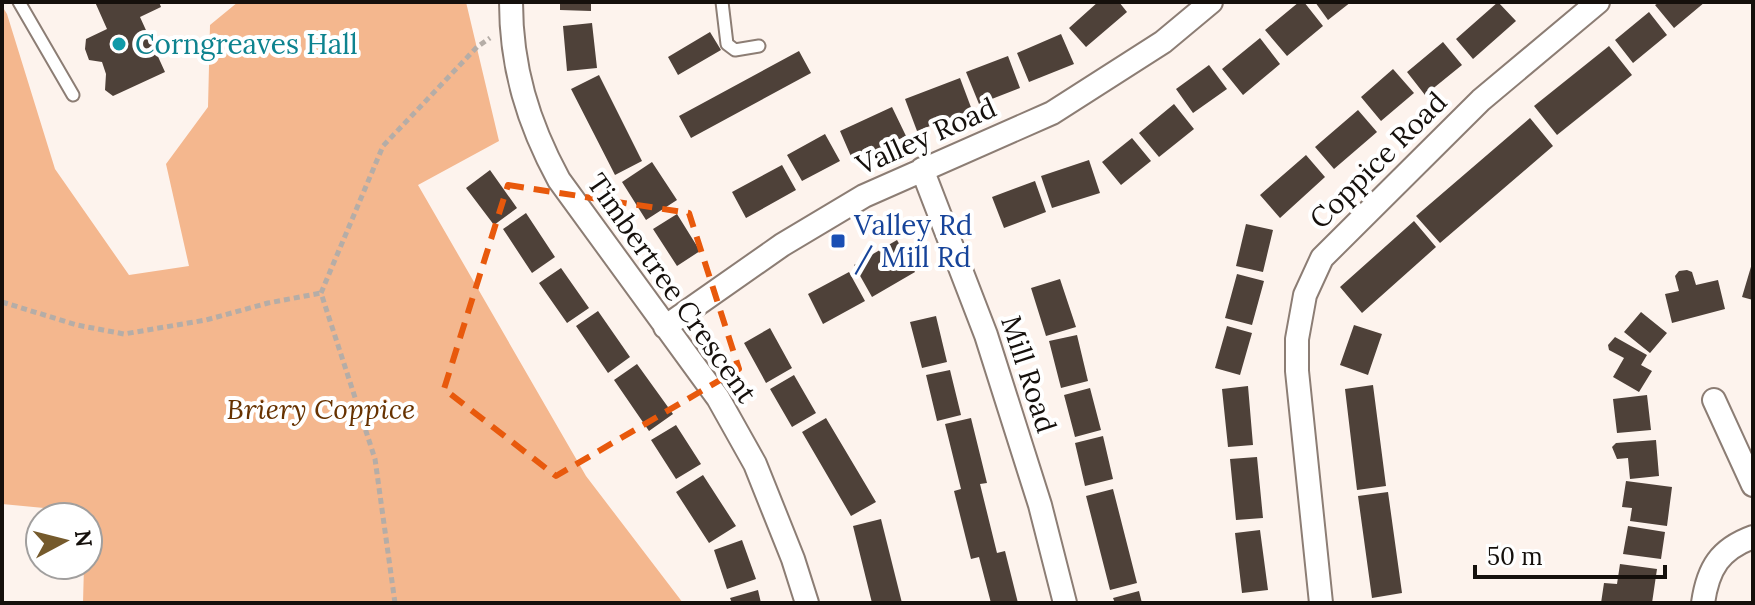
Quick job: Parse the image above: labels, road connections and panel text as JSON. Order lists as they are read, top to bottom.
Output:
{
  "streets": {
    "street": [
      "Valley Road",
      "Coppice Road",
      "Timbertree Crescent",
      "Mill Road"
    ]
  },
  "crossings": [
    ["Valley Road", "Timbertree Crescent"],
    ["Valley Road", "Mill Road"]
  ],
  "parks": ["Briery Coppice"],
  "places": {
    "other": ["Corngreaves Hall"],
    "transit": ["Valley Rd / Mill Rd"]
  },
  "scale_bar": "50 m",
  "north": "right"
}
